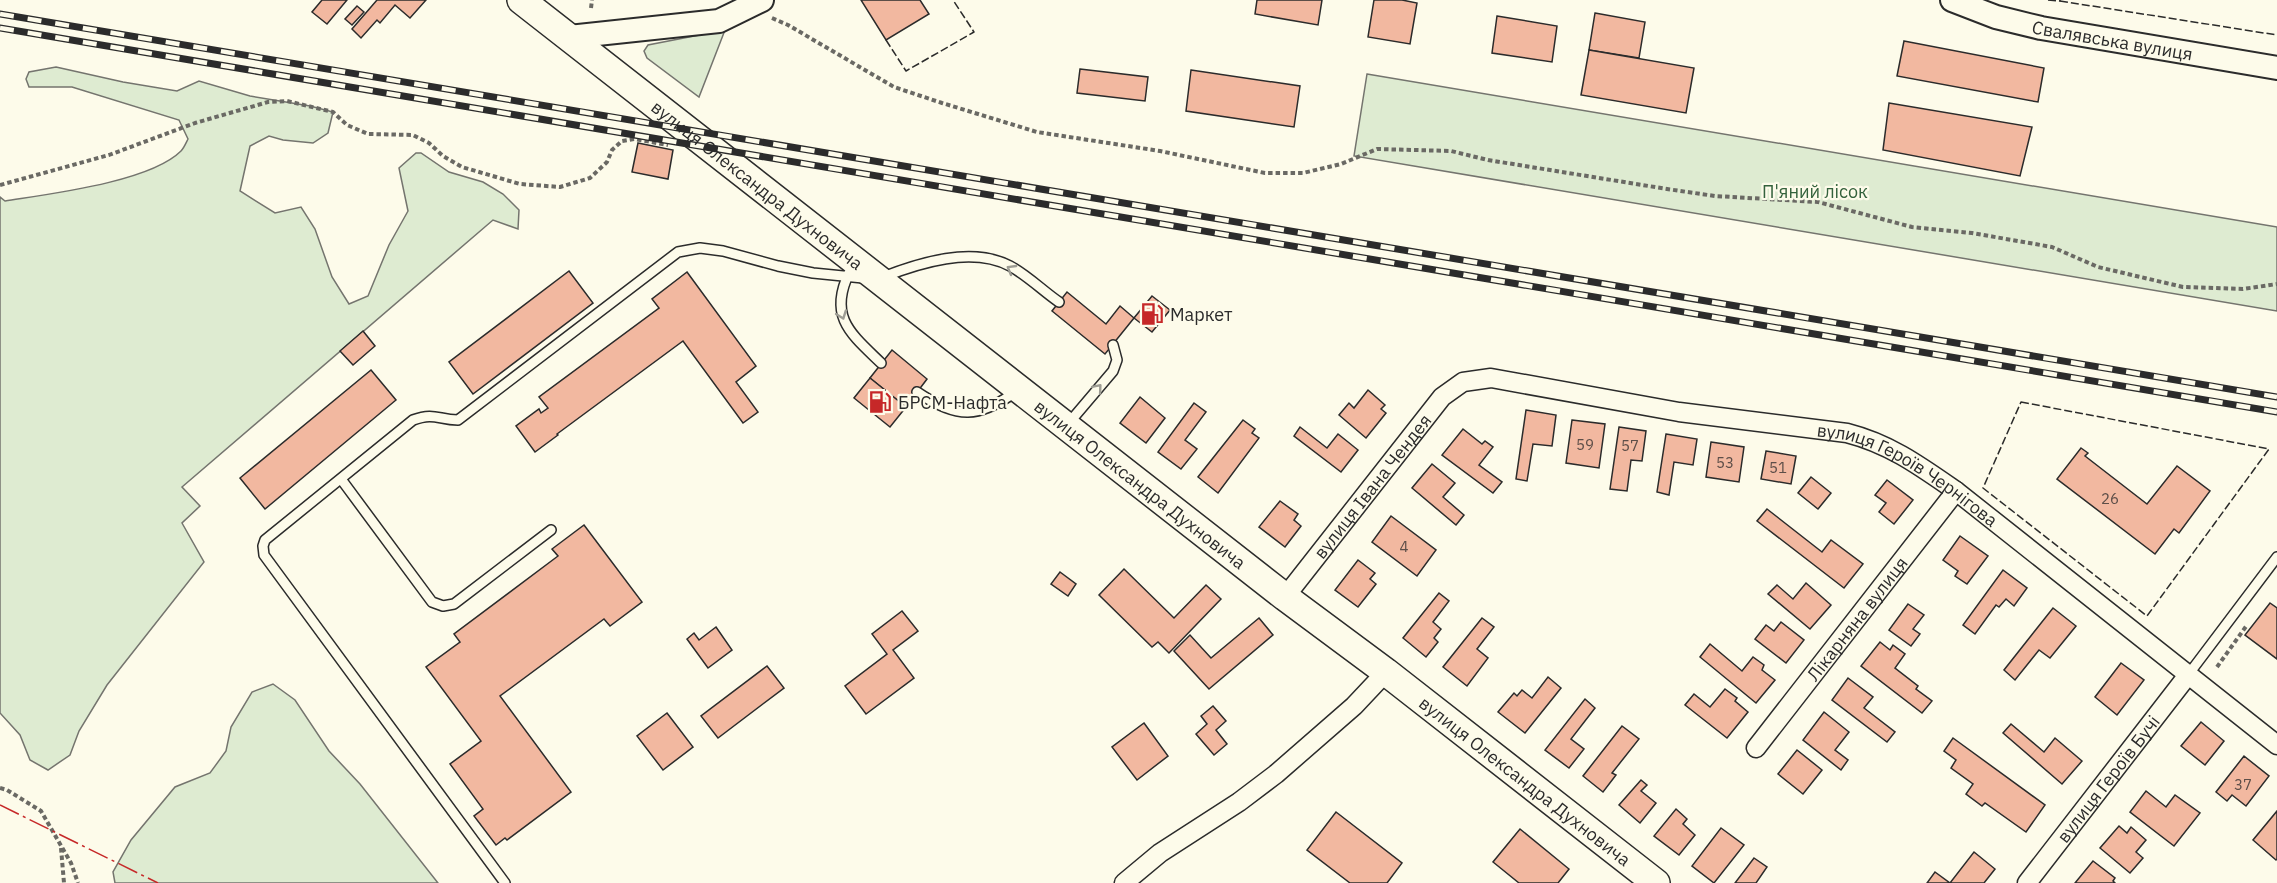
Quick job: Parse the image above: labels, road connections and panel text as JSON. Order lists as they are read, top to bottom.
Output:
{
  "streets": {
    "main road": ["вулиця Олександра Духновича"],
    "street": [
      "Свалявська вулиця",
      "вулиця Героїв Чернігова",
      "вулиця Івана Чендея",
      "Лікарняна вулиця",
      "вулиця Героїв Бучі"
    ]
  },
  "crossings": [
    ["вулиця Олександра Духновича", "вулиця Івана Чендея"],
    ["вулиця Героїв Чернігова", "вулиця Івана Чендея"],
    ["вулиця Героїв Чернігова", "Лікарняна вулиця"],
    ["вулиця Героїв Чернігова", "вулиця Героїв Бучі"]
  ],
  "parks": ["П'яний лісок"],
  "places": {
    "fuel station": ["Маркет", "БРСМ-Нафта"]
  },
  "house_numbers": [
    "59",
    "57",
    "53",
    "51",
    "26",
    "4",
    "37"
  ]
}
